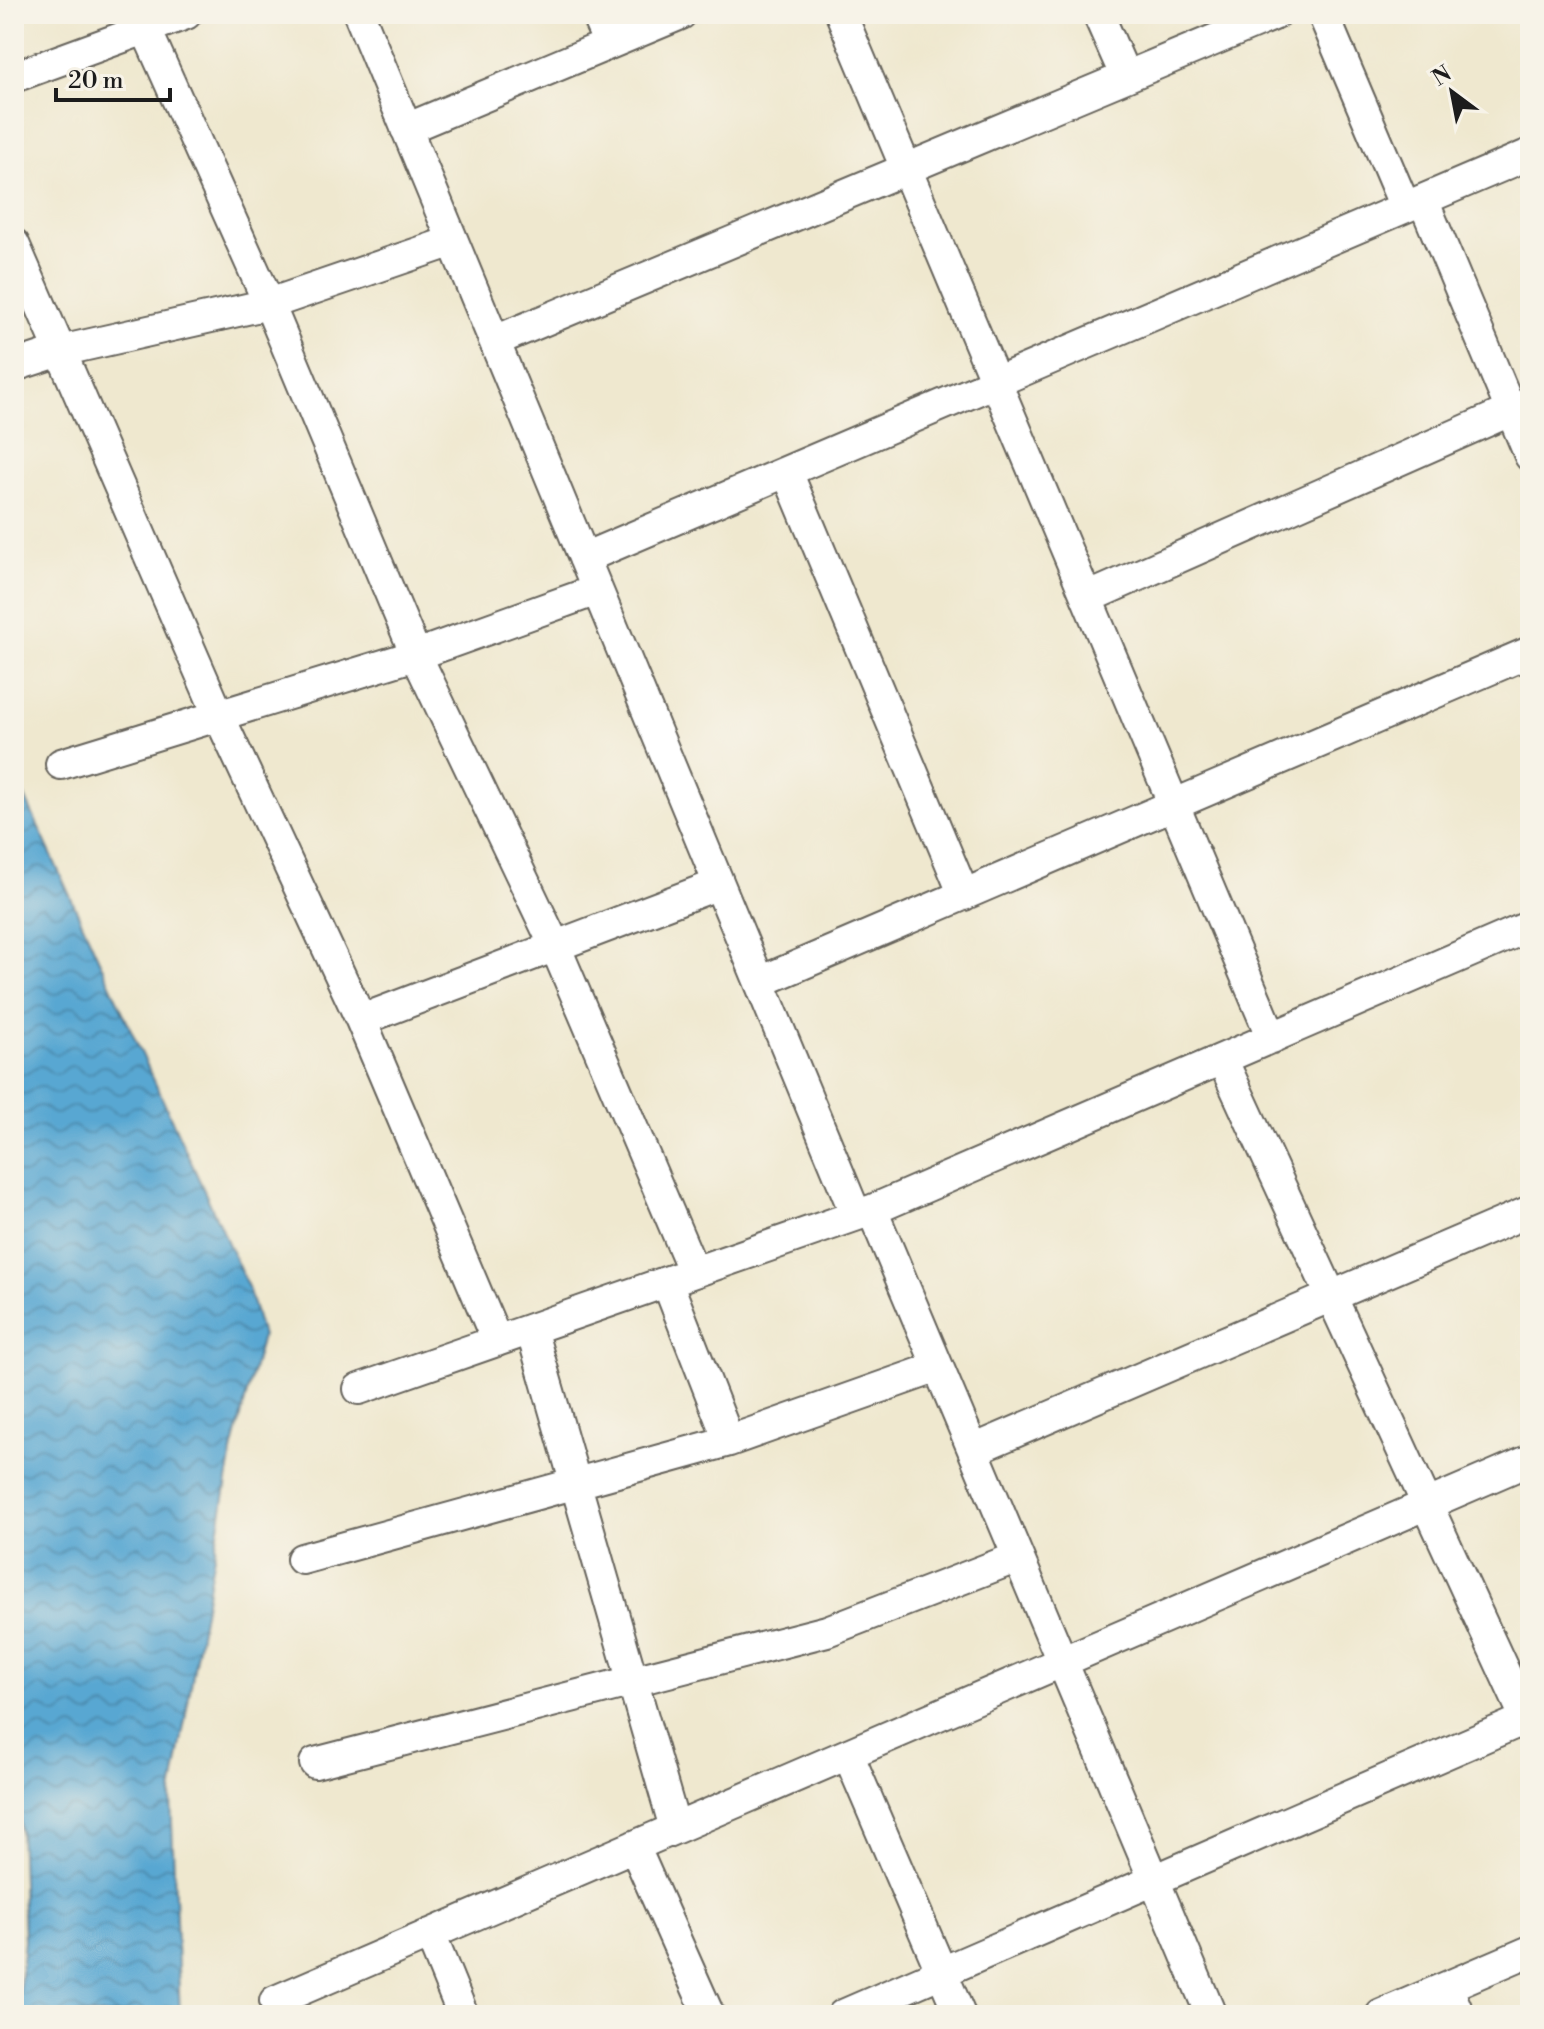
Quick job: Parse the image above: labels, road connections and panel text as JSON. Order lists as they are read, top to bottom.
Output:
{
  "scale_bar": "20 m",
  "north": "top left"
}
